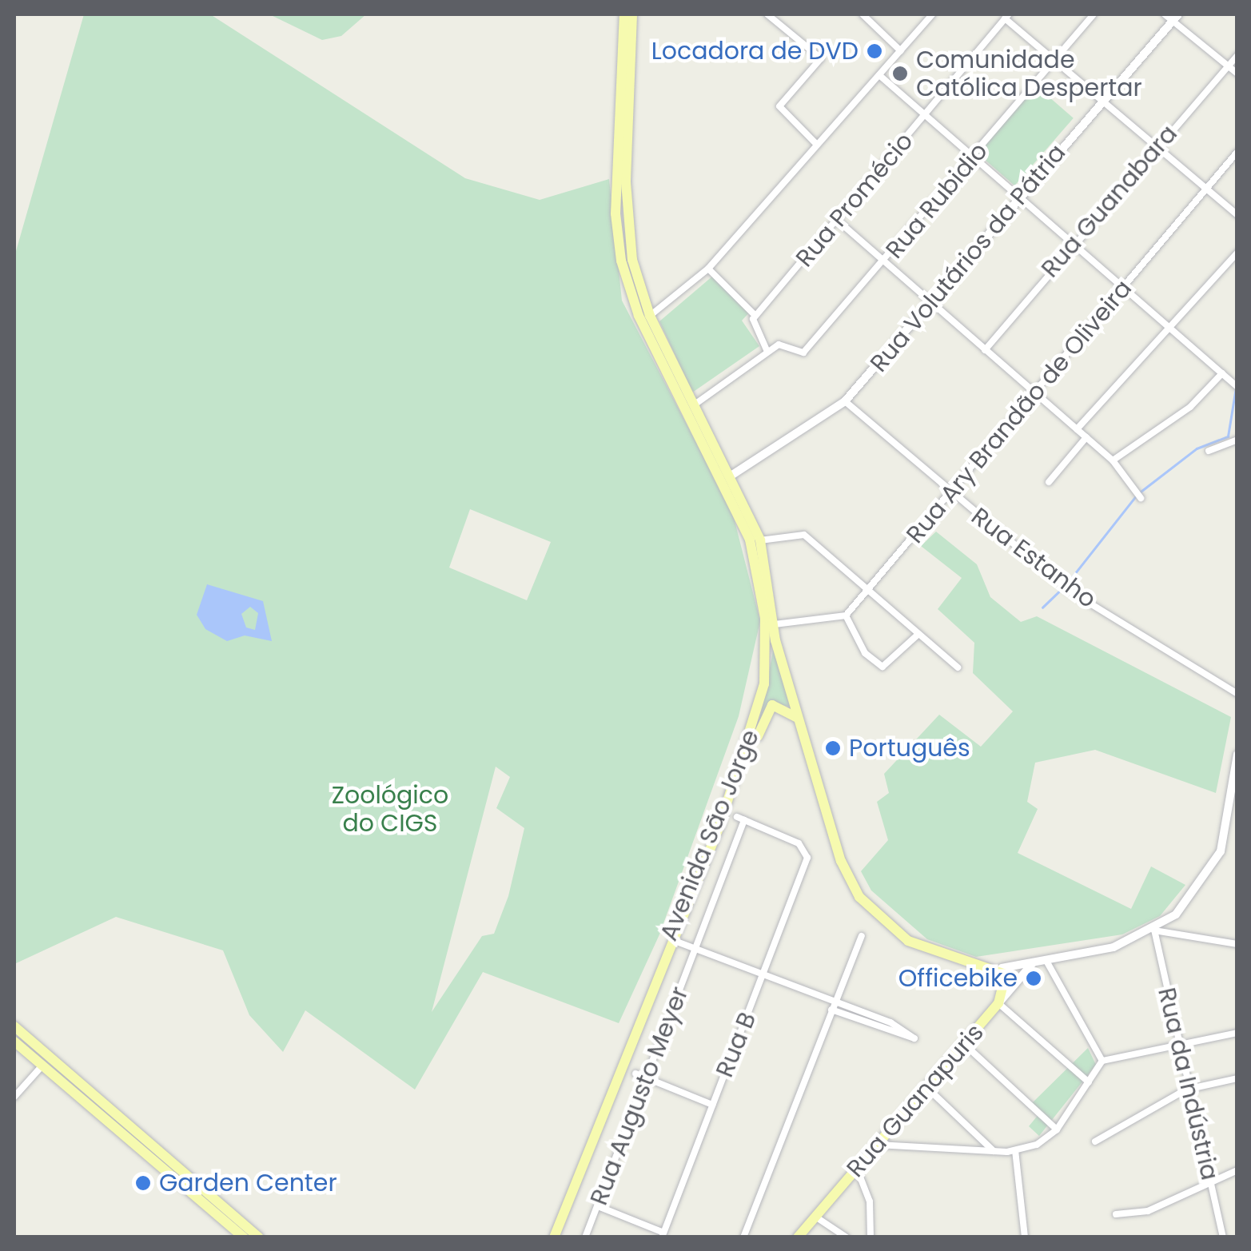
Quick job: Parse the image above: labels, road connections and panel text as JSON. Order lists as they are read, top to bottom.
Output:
{
  "streets": {
    "main road": ["Avenida São Jorge", "Rua Guanapuris"],
    "street": [
      "Rua Promécio",
      "Rua Rubidio",
      "Rua Guanabara",
      "Rua Volutários da Pátria",
      "Rua Ary Brandão de Oliveira",
      "Rua Estanho",
      "Rua B",
      "Rua da Indústria",
      "Rua Augusto Meyer"
    ]
  },
  "crossings": [
    ["Rua Volutários da Pátria", "Rua Estanho"],
    ["Rua Ary Brandão de Oliveira", "Rua Estanho"],
    ["Rua B", "Rua Augusto Meyer"]
  ],
  "parks": ["Zoológico do CIGS"],
  "places": [
    "Locadora de DVD",
    "Comunidade Católica Despertar",
    "Português",
    "Officebike",
    "Garden Center"
  ]
}
